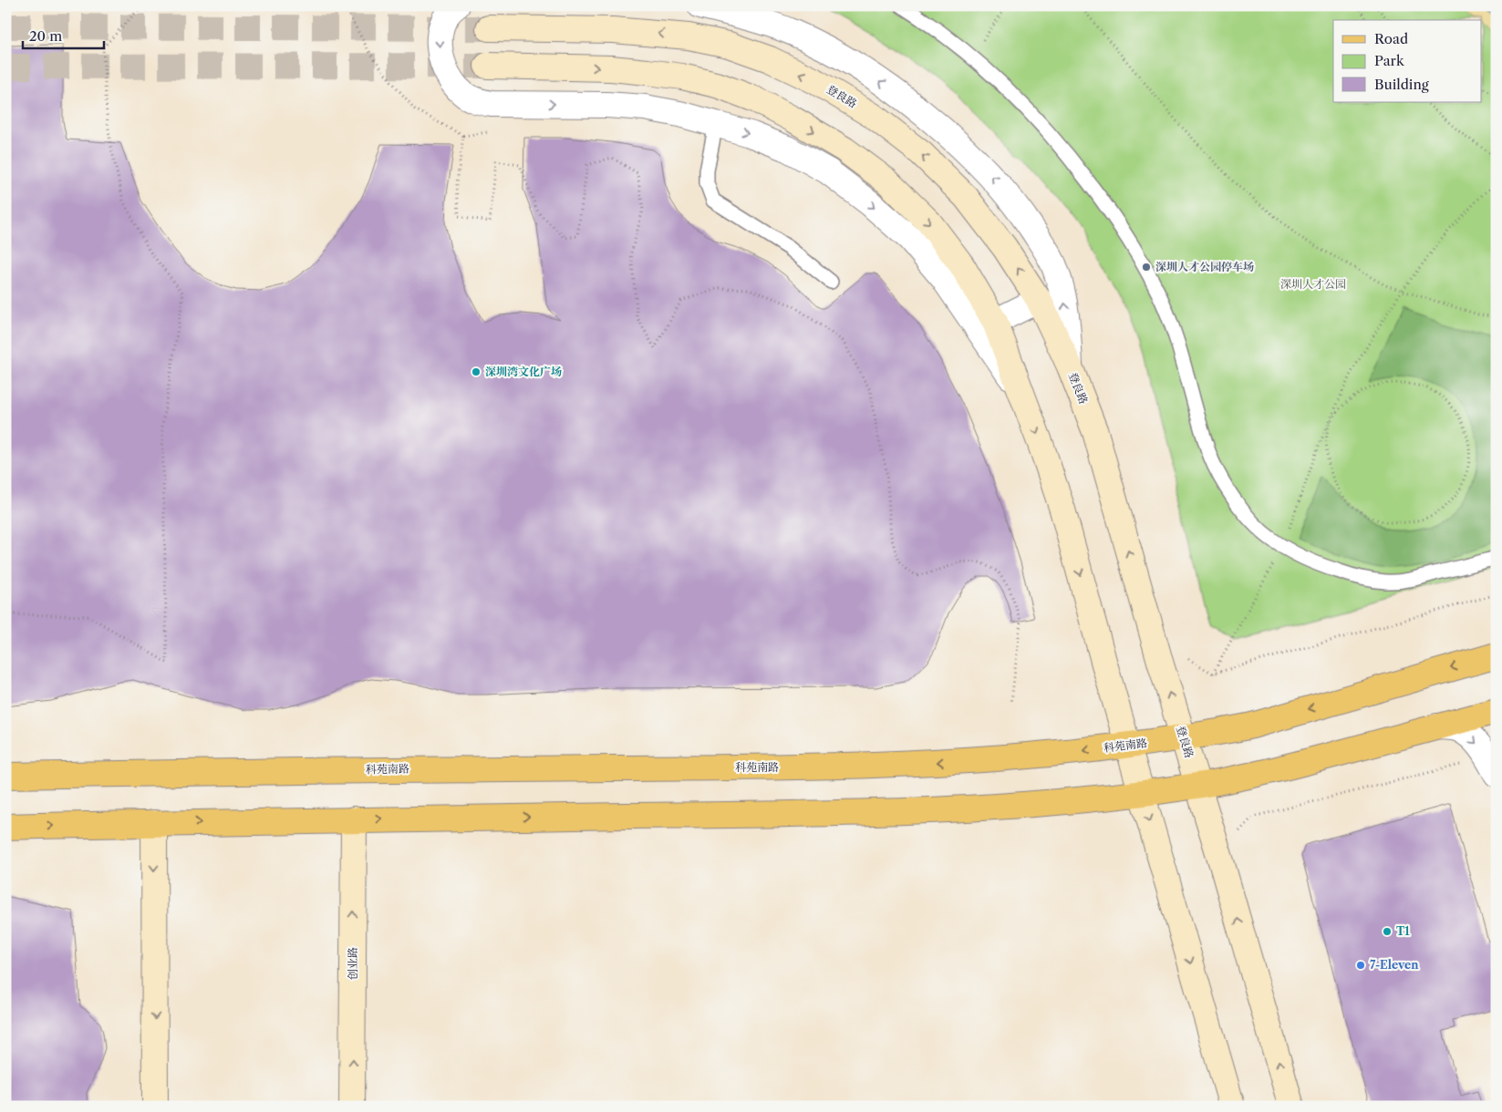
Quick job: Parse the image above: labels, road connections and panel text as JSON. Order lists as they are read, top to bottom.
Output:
{
  "streets": {
    "main road": ["登良路", "科苑南路", "创业路"]
  },
  "crossings": [
    ["登良路", "科苑南路"]
  ],
  "parks": ["深圳人才公园"],
  "places": [
    "深圳人才公园停车场",
    "深圳湾文化广场",
    "T1",
    "7-Eleven"
  ],
  "legend": ["Road", "Park", "Building"],
  "scale_bar": "20 m"
}
